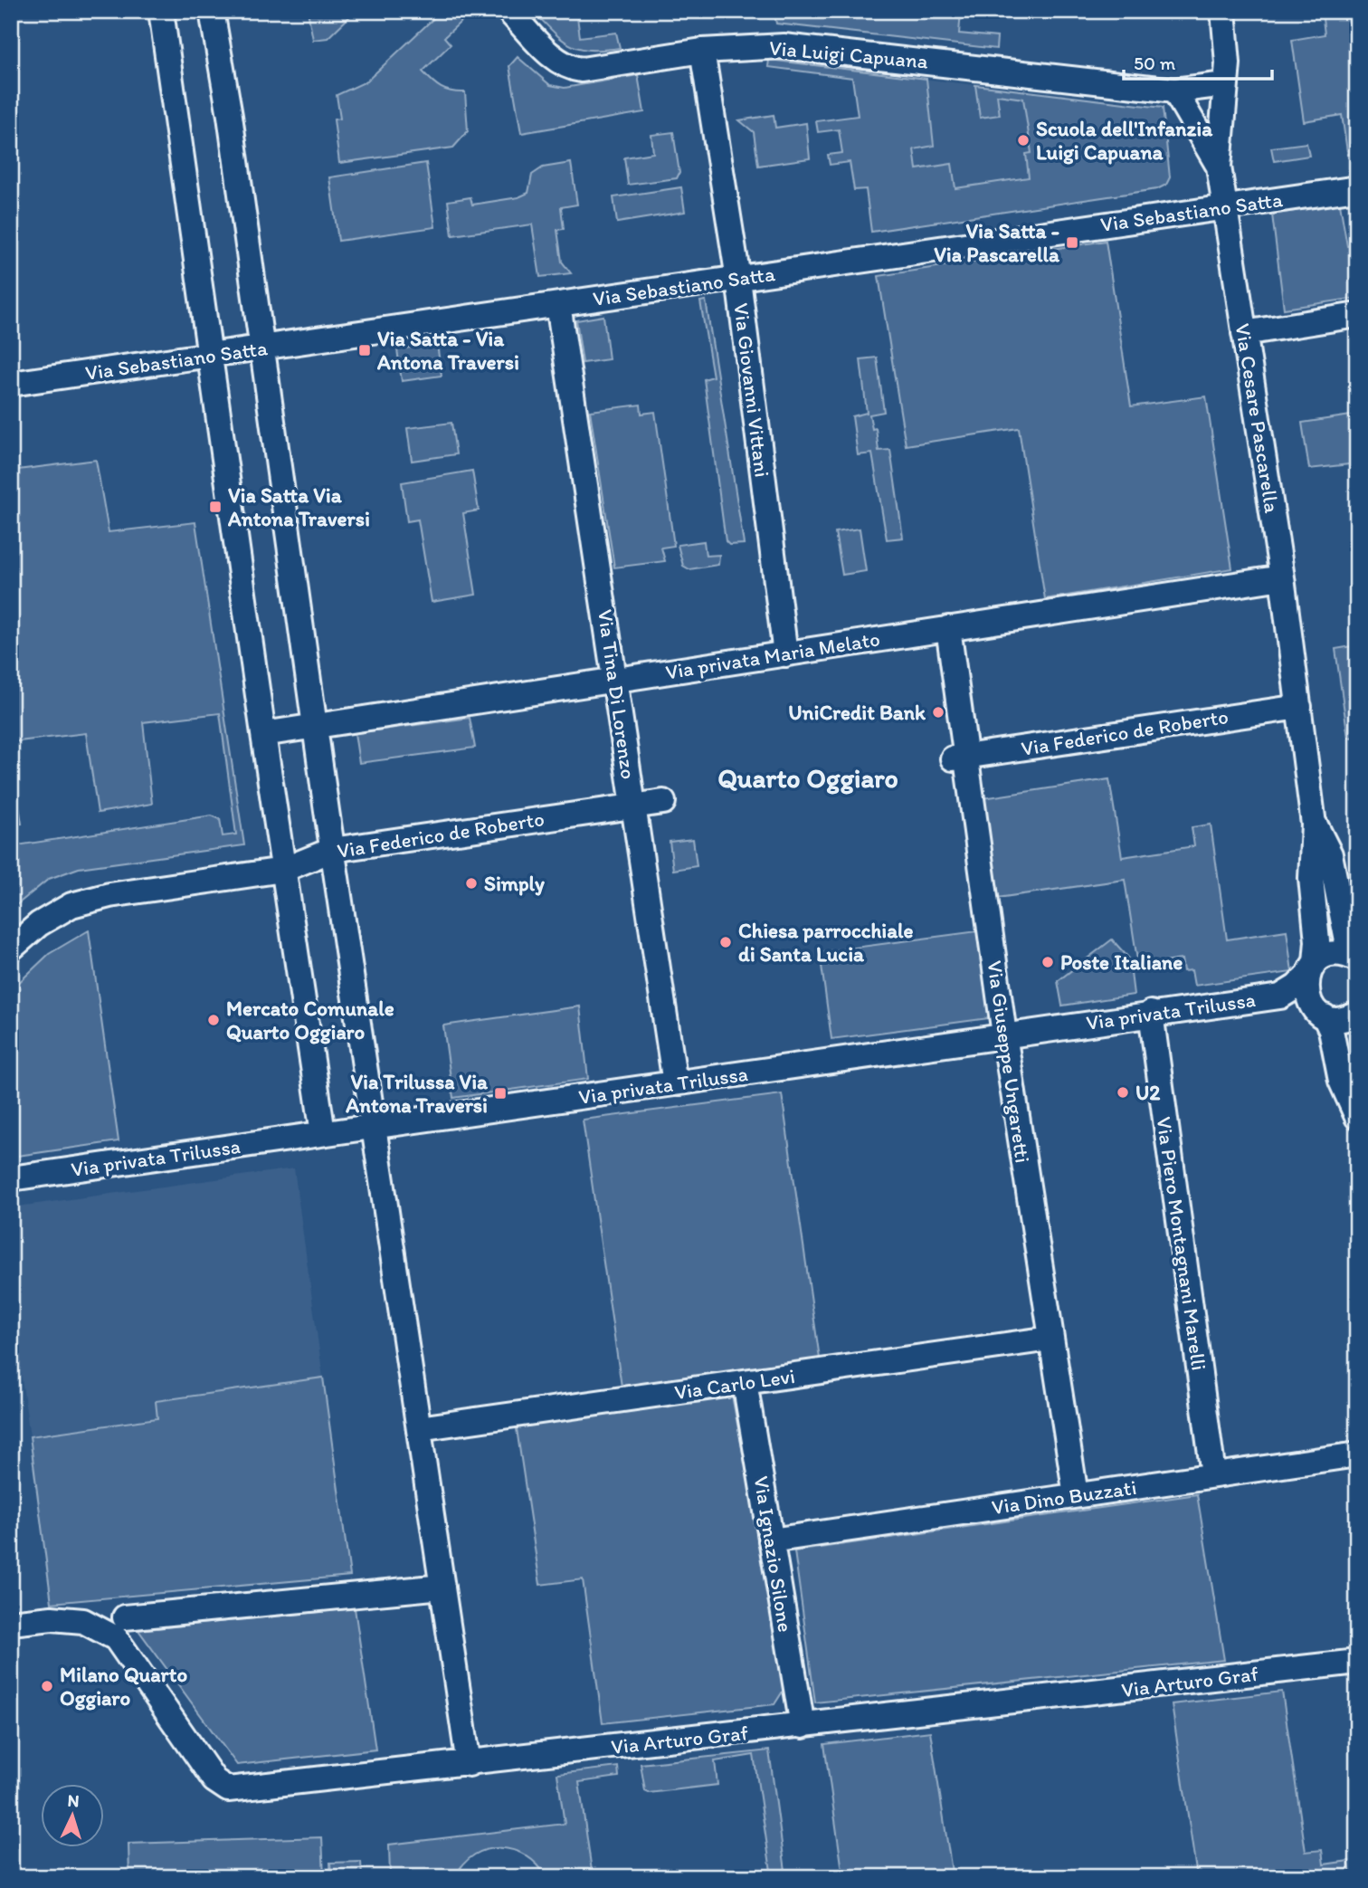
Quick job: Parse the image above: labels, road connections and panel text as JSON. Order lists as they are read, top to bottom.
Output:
{
  "streets": {
    "street": [
      "Via Luigi Capuana",
      "Via Sebastiano Satta",
      "Via Giovanni Vittani",
      "Via Cesare Pascarella",
      "Via privata Maria Melato",
      "Via Tina Di Lorenzo",
      "Via Federico de Roberto",
      "Via privata Trilussa",
      "Via Giuseppe Ungaretti",
      "Via Piero Montagnani Marelli",
      "Via Carlo Levi",
      "Via Dino Buzzati",
      "Via Ignazio Silone",
      "Via Arturo Graf"
    ]
  },
  "crossings": [
    ["Via Luigi Capuana", "Via Giovanni Vittani"],
    ["Via Luigi Capuana", "Via Cesare Pascarella"],
    ["Via Sebastiano Satta", "Via Giovanni Vittani"],
    ["Via Sebastiano Satta", "Via Cesare Pascarella"],
    ["Via Sebastiano Satta", "Via Tina Di Lorenzo"],
    ["Via Giovanni Vittani", "Via privata Maria Melato"],
    ["Via Cesare Pascarella", "Via privata Maria Melato"],
    ["Via Cesare Pascarella", "Via Federico de Roberto"],
    ["Via privata Maria Melato", "Via Tina Di Lorenzo"],
    ["Via privata Maria Melato", "Via Giuseppe Ungaretti"],
    ["Via Tina Di Lorenzo", "Via Federico de Roberto"],
    ["Via Tina Di Lorenzo", "Via privata Trilussa"],
    ["Via Federico de Roberto", "Via Giuseppe Ungaretti"],
    ["Via privata Trilussa", "Via Giuseppe Ungaretti"],
    ["Via privata Trilussa", "Via Piero Montagnani Marelli"],
    ["Via Giuseppe Ungaretti", "Via Carlo Levi"],
    ["Via Giuseppe Ungaretti", "Via Dino Buzzati"],
    ["Via Piero Montagnani Marelli", "Via Dino Buzzati"],
    ["Via Carlo Levi", "Via Ignazio Silone"],
    ["Via Dino Buzzati", "Via Ignazio Silone"],
    ["Via Ignazio Silone", "Via Arturo Graf"]
  ],
  "districts": ["Quarto Oggiaro"],
  "places": {
    "other": [
      "Scuola dell'Infanzia Luigi Capuana",
      "UniCredit Bank",
      "Simply",
      "Chiesa parrocchiale di Santa Lucia",
      "Poste Italiane",
      "Mercato Comunale Quarto Oggiaro",
      "U2",
      "Milano Quarto Oggiaro"
    ],
    "transit": [
      "Via Satta - Via Pascarella",
      "Via Satta - Via Antona Traversi",
      "Via Satta Via Antona Traversi",
      "Via Trilussa Via Antona Traversi"
    ]
  },
  "scale_bar": "50 m",
  "north": "top"
}
